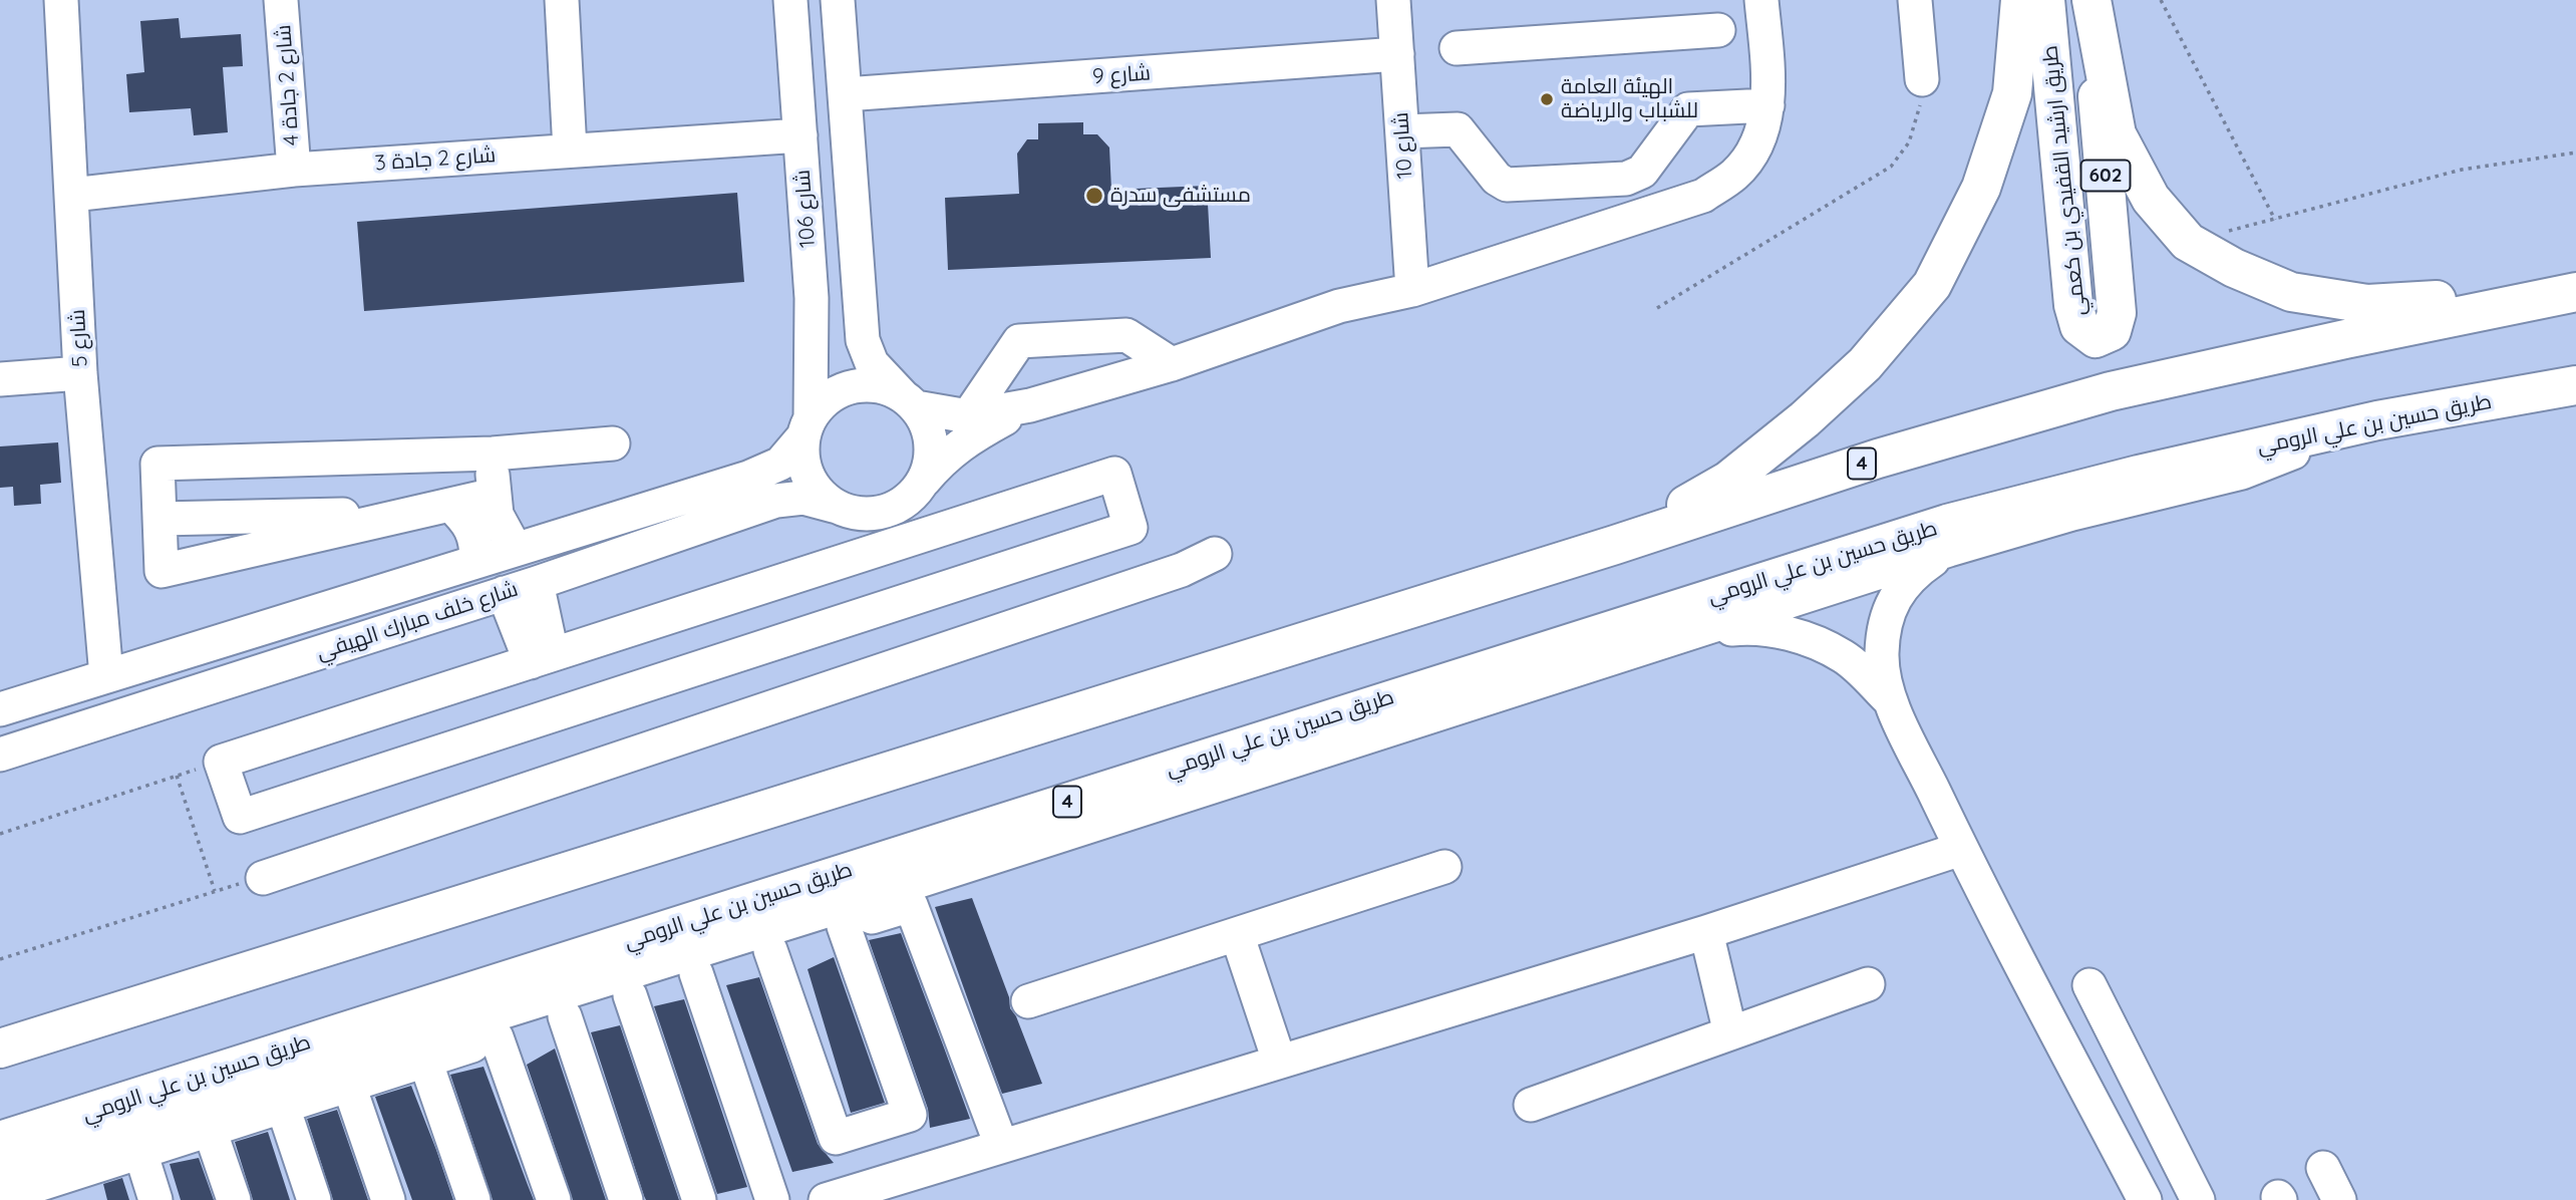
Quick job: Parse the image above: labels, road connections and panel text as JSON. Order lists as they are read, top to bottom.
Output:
{
  "streets": {
    "main road": [
      "602",
      "طريق ارشيد القفيدي بن كعمي",
      "طريق حسين بن علي الرومي",
      "4"
    ],
    "street": [
      "شارع 9",
      "شارع 2 جادة 4",
      "شارع 10",
      "شارع 2 جادة 3",
      "شارع 106",
      "شارع 5",
      "شارع خلف مبارك الهيفي"
    ]
  },
  "crossings": [
    ["شارع 9", "شارع 10"],
    ["شارع 2 جادة 4", "شارع 2 جادة 3"],
    ["شارع 2 جادة 3", "شارع 106"],
    ["شارع 2 جادة 3", "شارع 5"],
    ["شارع 106", "شارع خلف مبارك الهيفي"],
    ["شارع 5", "شارع خلف مبارك الهيفي"]
  ],
  "places": ["الهيئة العامة للشباب والرياضة", "مستشفى سدرة"]
}
